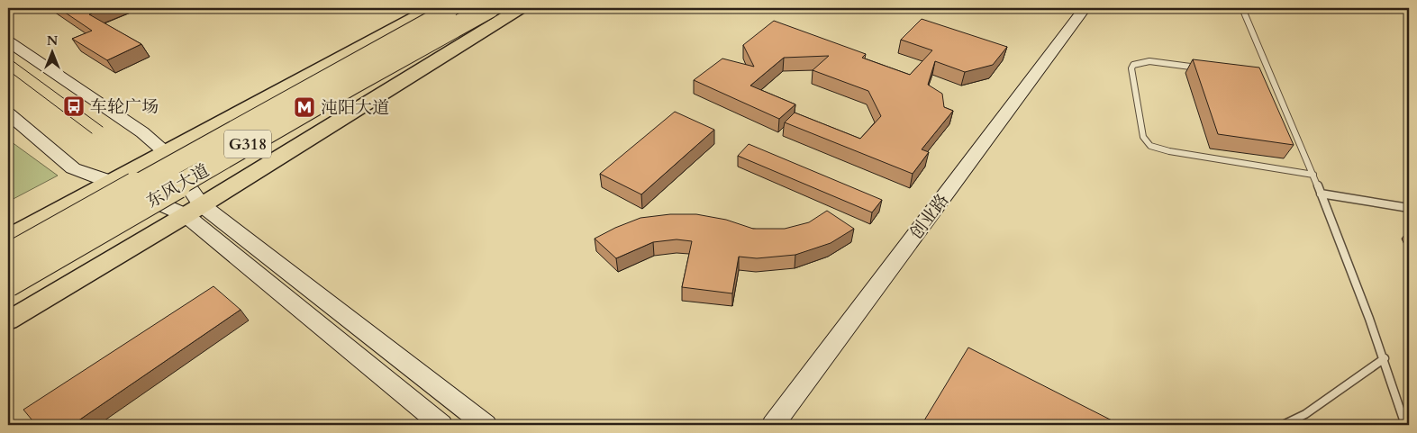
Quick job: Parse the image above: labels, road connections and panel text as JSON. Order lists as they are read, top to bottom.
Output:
{
  "streets": {
    "highway": ["G318", "东风大道"],
    "main road": ["创业路"]
  },
  "places": {
    "bus stop": ["车轮广场"],
    "metro station": ["沌阳大道"]
  },
  "north": "top"
}
